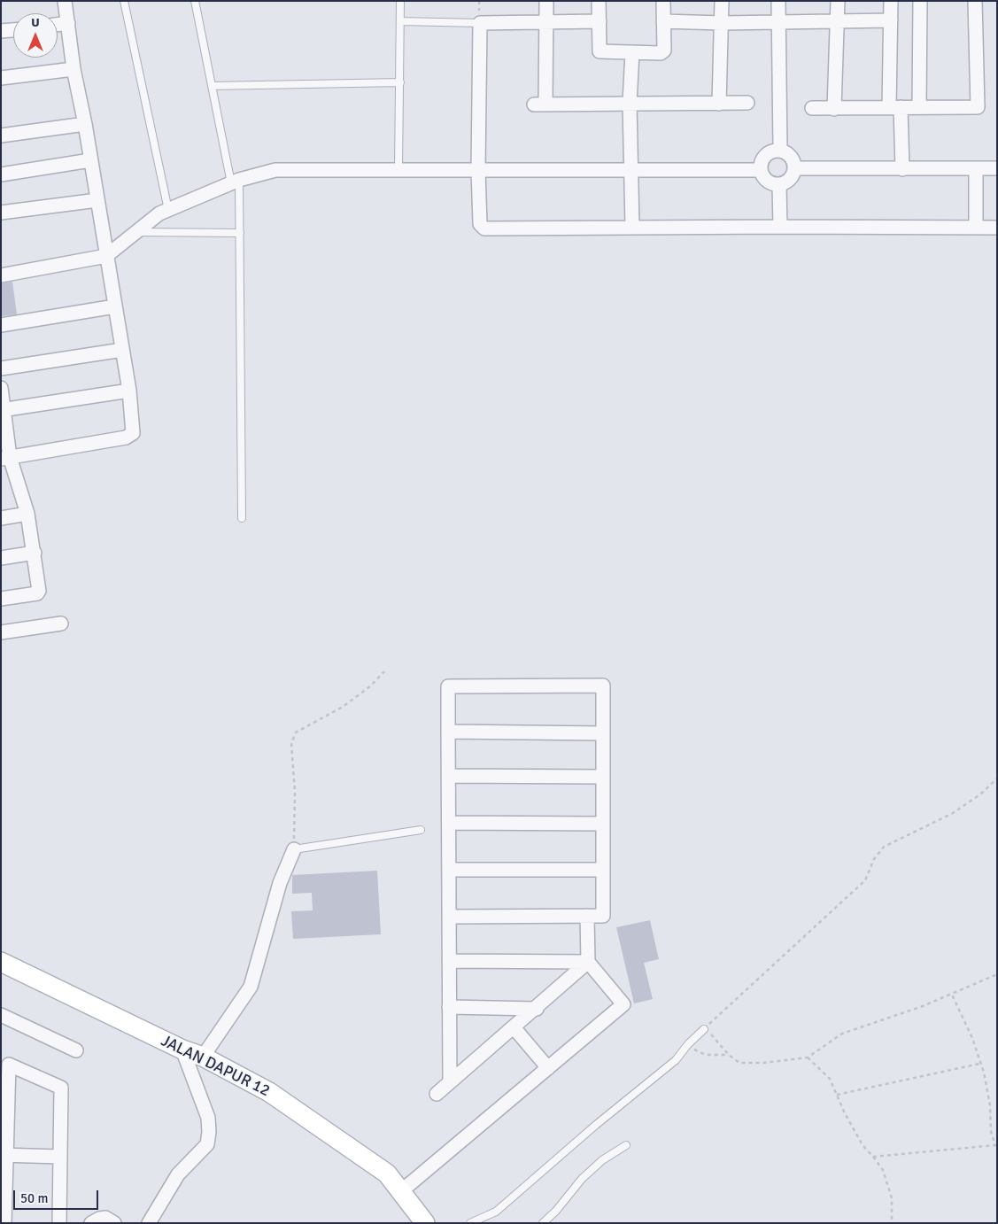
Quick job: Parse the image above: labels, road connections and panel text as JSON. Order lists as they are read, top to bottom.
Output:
{
  "streets": {
    "street": ["JALAN DAPUR 12"]
  },
  "scale_bar": "50 m",
  "north": "top"
}
